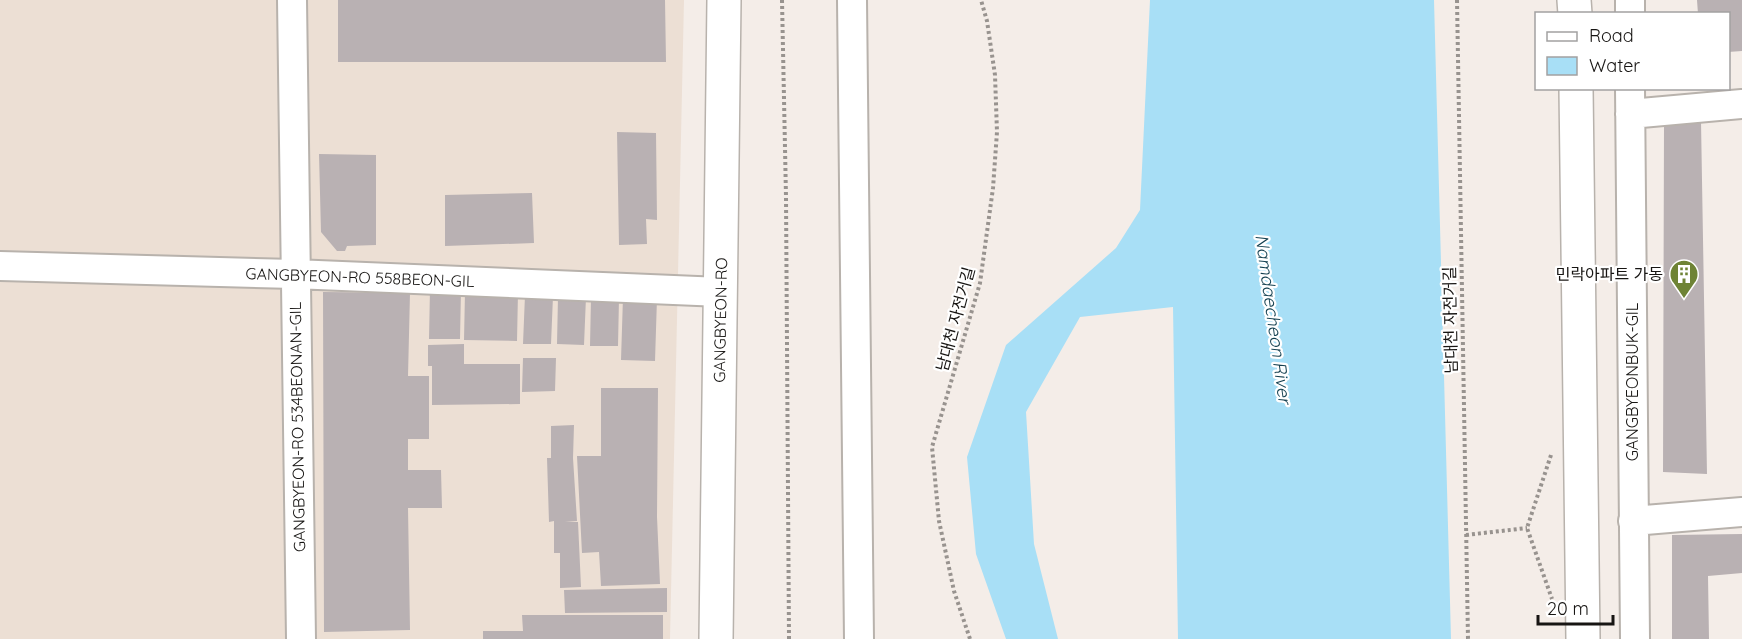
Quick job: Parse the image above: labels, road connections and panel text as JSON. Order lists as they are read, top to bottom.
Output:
{
  "streets": {
    "street": [
      "GANGBYEON-RO 558BEON-GIL",
      "GANGBYEON-RO",
      "GANGBYEONBUK-GIL",
      "GANGBYEON-RO 534BEONAN-GIL"
    ],
    "path": ["남대천 자전거길"]
  },
  "crossings": [
    ["GANGBYEON-RO 558BEON-GIL", "GANGBYEON-RO"],
    ["GANGBYEON-RO 558BEON-GIL", "GANGBYEON-RO 534BEONAN-GIL"]
  ],
  "water": ["Namdaecheon River"],
  "places": {
    "building": ["민락아파트 가동"]
  },
  "legend": ["Road", "Water"],
  "scale_bar": "20 m"
}
